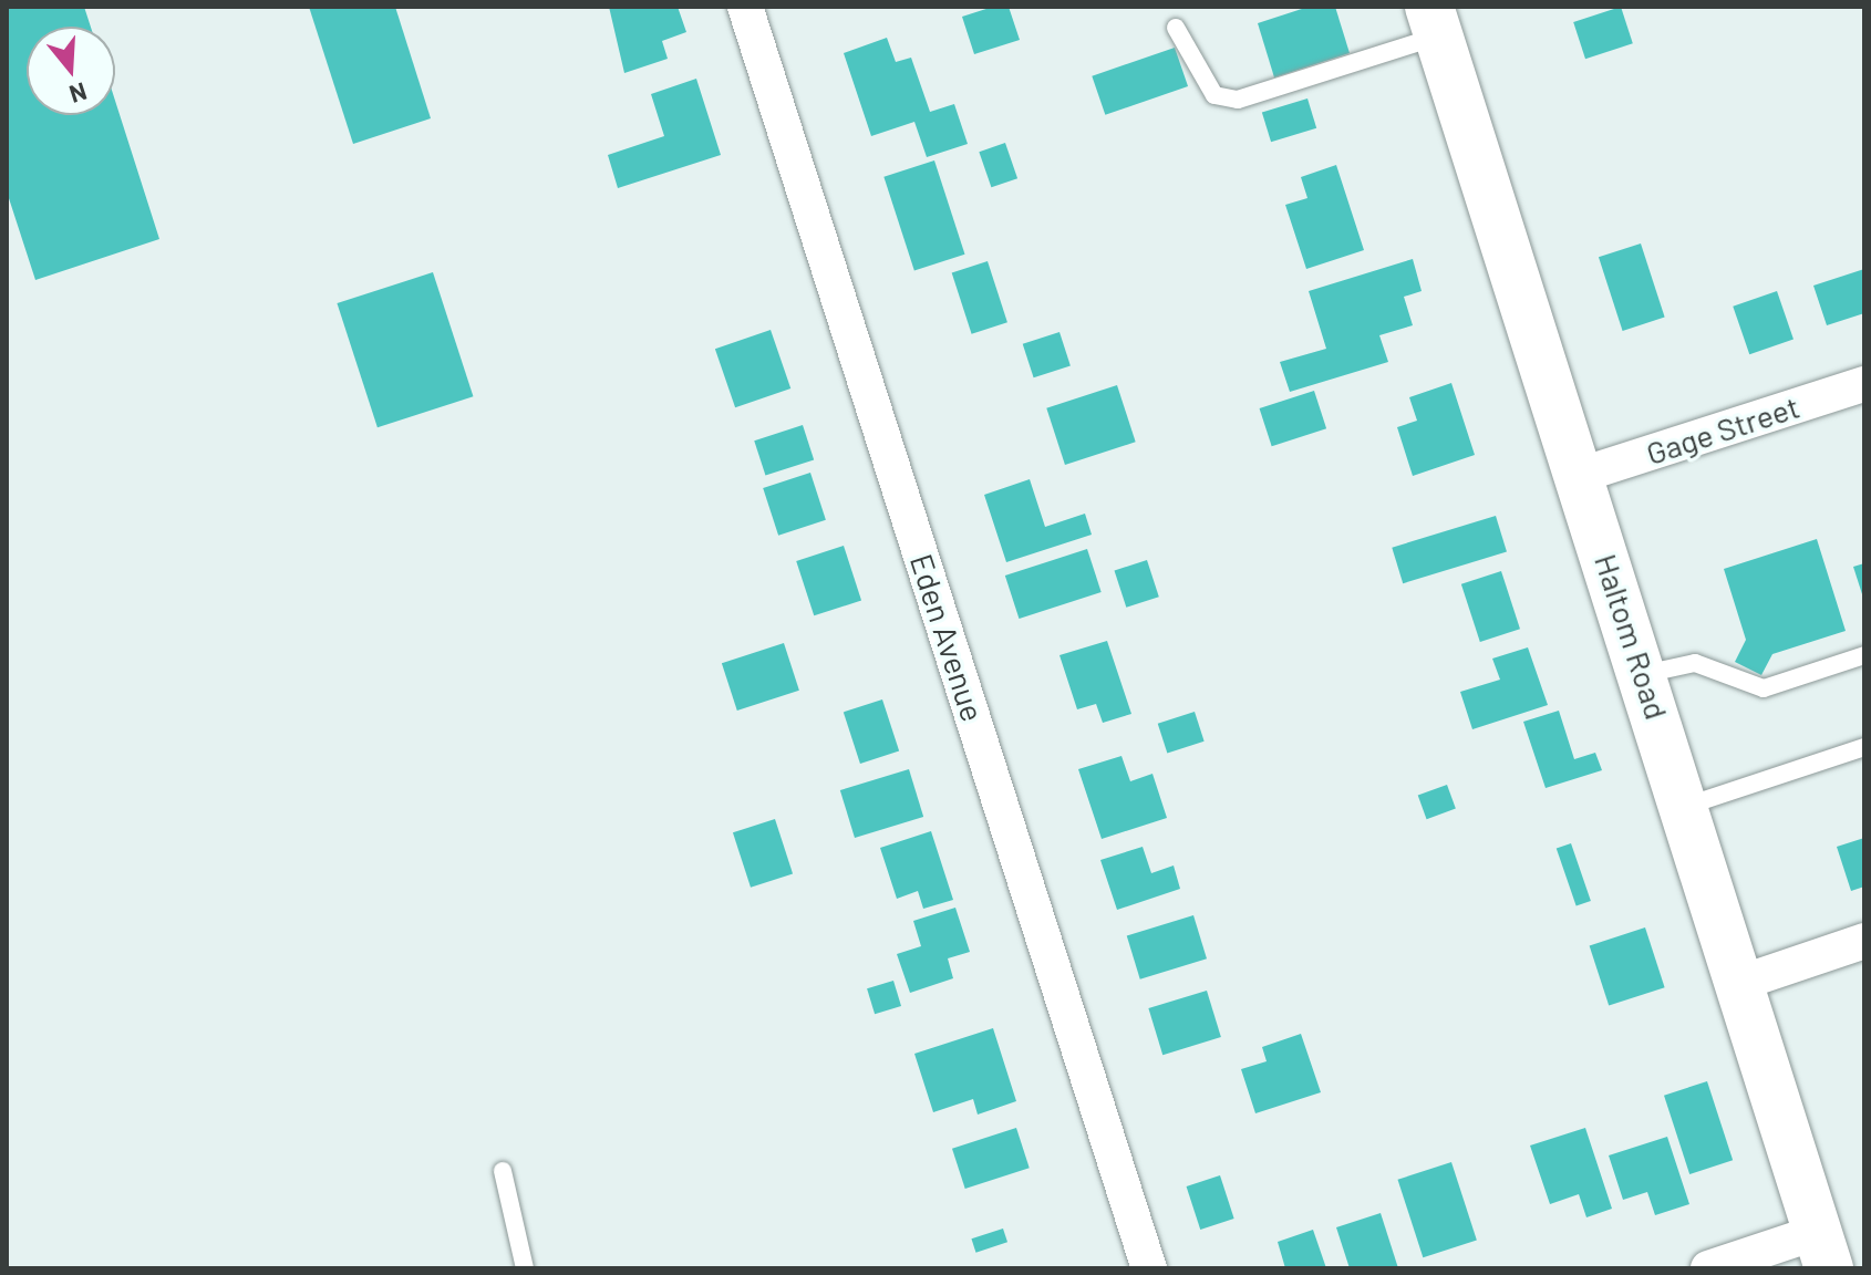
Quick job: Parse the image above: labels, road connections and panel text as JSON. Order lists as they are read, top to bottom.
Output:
{
  "streets": {
    "main road": ["Haltom Road"],
    "street": ["Gage Street", "Eden Avenue"]
  },
  "crossings": [
    ["Gage Street", "Haltom Road"]
  ],
  "north": "bottom"
}
